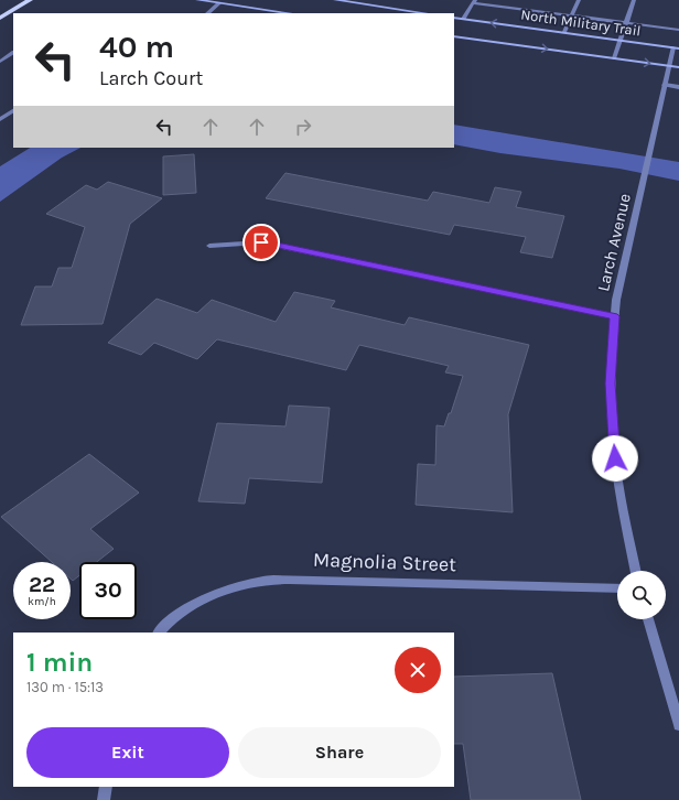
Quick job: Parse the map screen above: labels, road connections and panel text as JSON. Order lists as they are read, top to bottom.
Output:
{
  "streets": {
    "main road": ["North Military Trail"],
    "street": ["Larch Avenue", "Magnolia Street"]
  },
  "crossings": [
    ["North Military Trail", "Larch Avenue"]
  ],
  "page": {
    "turn": ["40 m", "Larch Court"],
    "speed": "22 km/h",
    "limit": "30",
    "heading": ["1 min", "130 m · 15:13"],
    "buttons": ["Exit", "Share"]
  }
}
